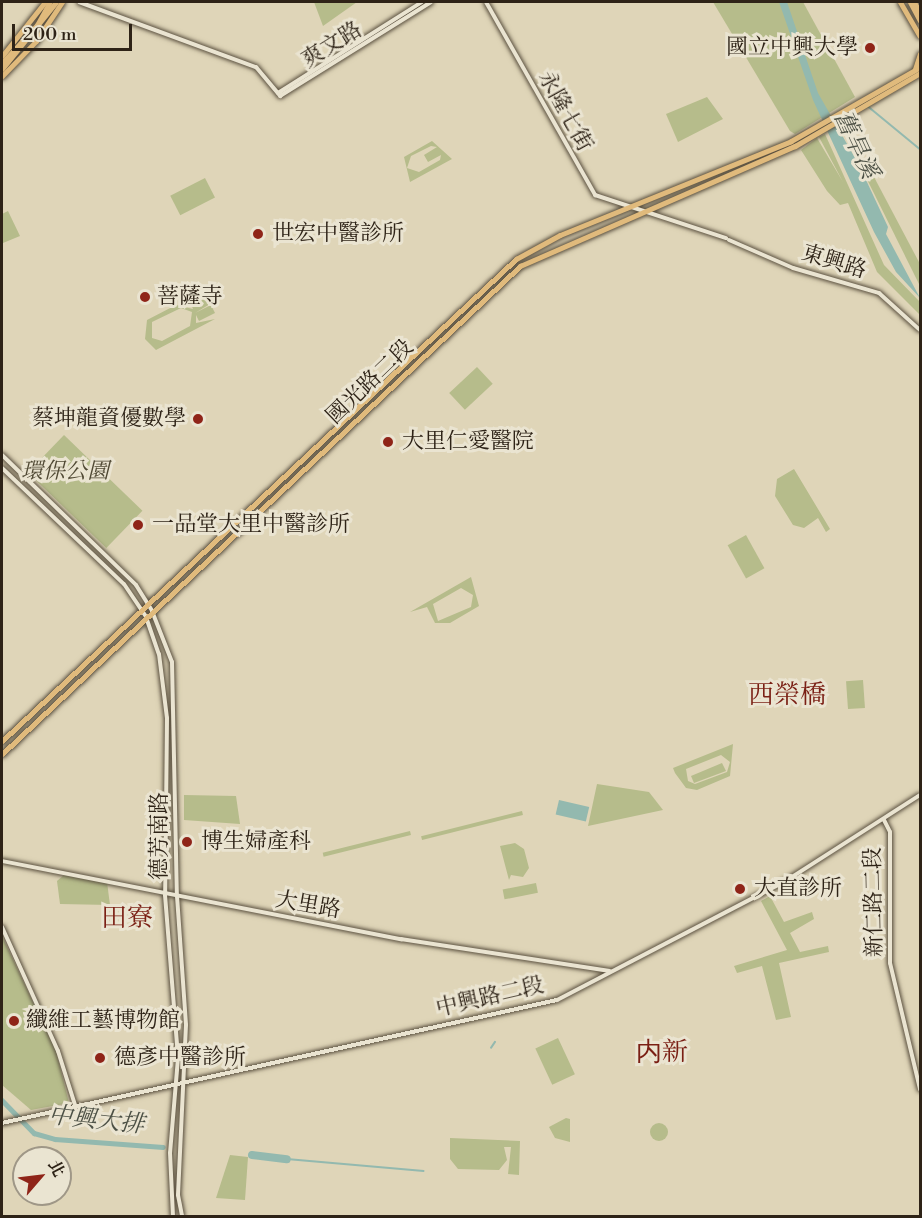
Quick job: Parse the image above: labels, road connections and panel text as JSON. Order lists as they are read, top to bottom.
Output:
{
  "streets": {
    "main road": ["國光路二段"],
    "street": [
      "爽文路",
      "永隆七街",
      "東興路",
      "德芳南路",
      "新仁路二段",
      "大里路",
      "中興路二段"
    ]
  },
  "crossings": [
    ["永隆七街", "東興路"],
    ["永隆七街", "國光路二段"],
    ["東興路", "國光路二段"],
    ["國光路二段", "德芳南路"],
    ["德芳南路", "大里路"],
    ["德芳南路", "中興路二段"],
    ["新仁路二段", "中興路二段"],
    ["大里路", "中興路二段"]
  ],
  "districts": ["西榮橋", "田寮", "内新"],
  "water": ["舊旱溪", "中興大排"],
  "parks": ["環保公園"],
  "places": [
    "國立中興大學",
    "世宏中醫診所",
    "菩薩寺",
    "蔡坤龍資優數學",
    "大里仁愛醫院",
    "一品堂大里中醫診所",
    "博生婦產科",
    "大直診所",
    "纖維工藝博物館",
    "德彥中醫診所"
  ],
  "scale_bar": "200 m",
  "north": "top right"
}
